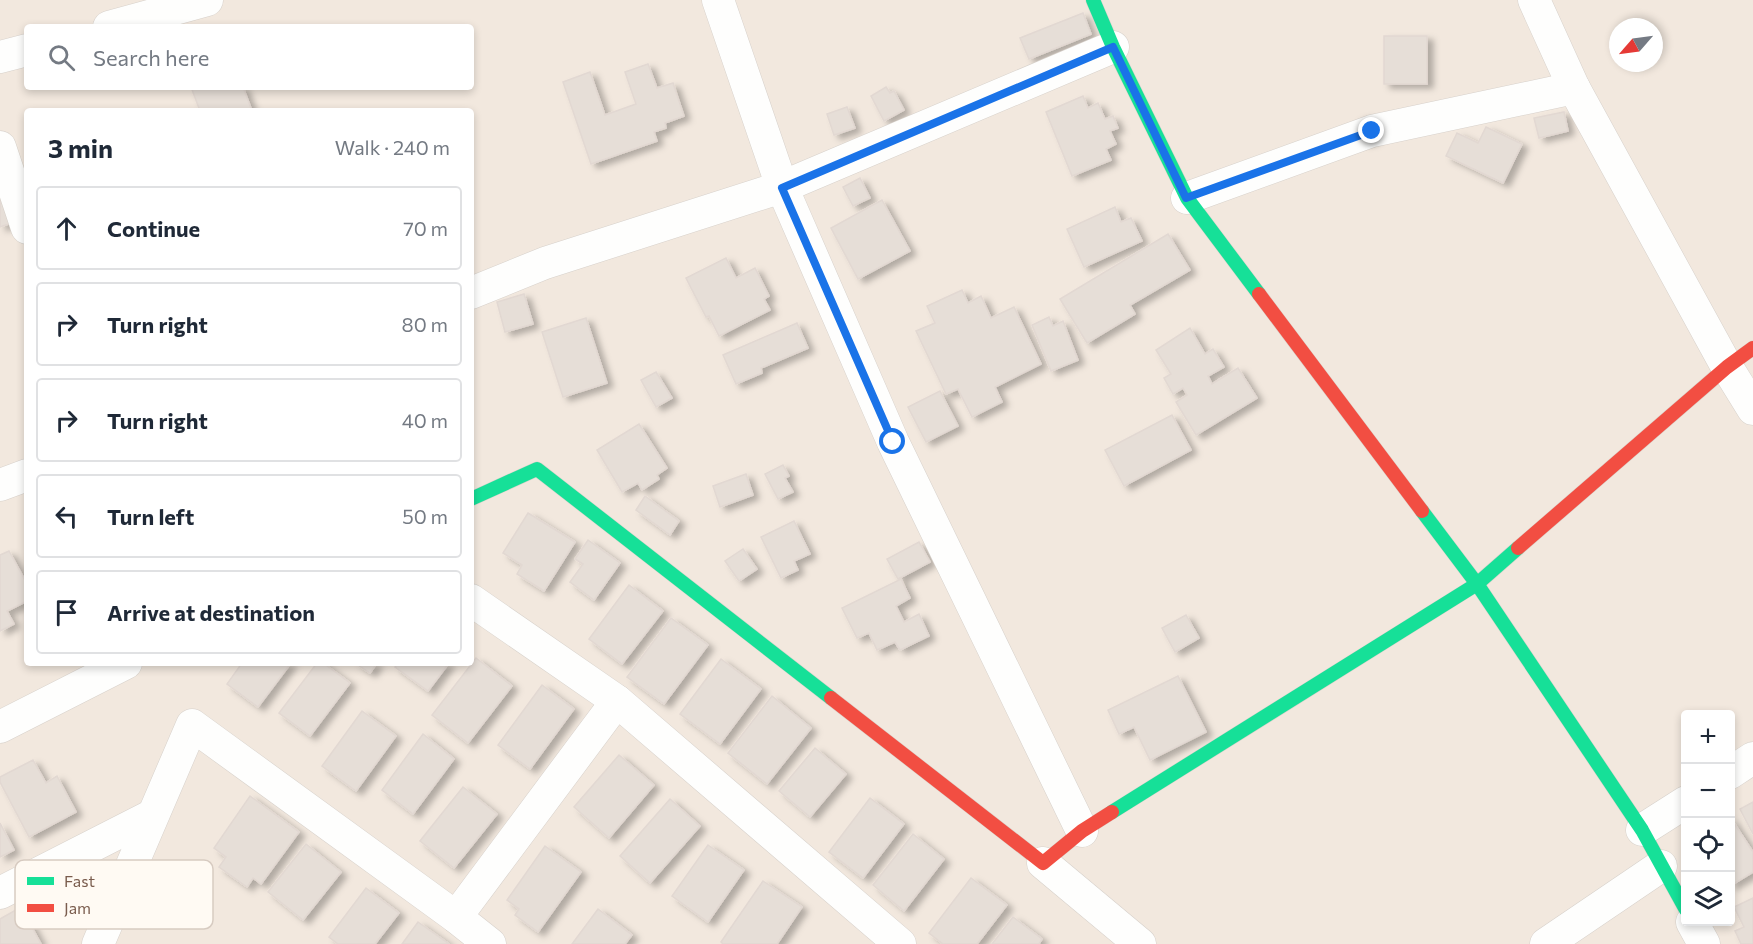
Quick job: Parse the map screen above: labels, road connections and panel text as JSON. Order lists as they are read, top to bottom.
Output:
{
  "legend": ["Fast", "Jam"],
  "north": "bottom left",
  "page": {
    "search": "Search here",
    "heading": ["3 min", "Walk · 240 m"],
    "list": [
      ["Continue", "70 m"],
      ["Turn right", "80 m"],
      ["Turn right", "40 m"],
      ["Turn left", "50 m"],
      "Arrive at destination"
    ],
    "map_buttons": ["+", "−"]
  }
}
